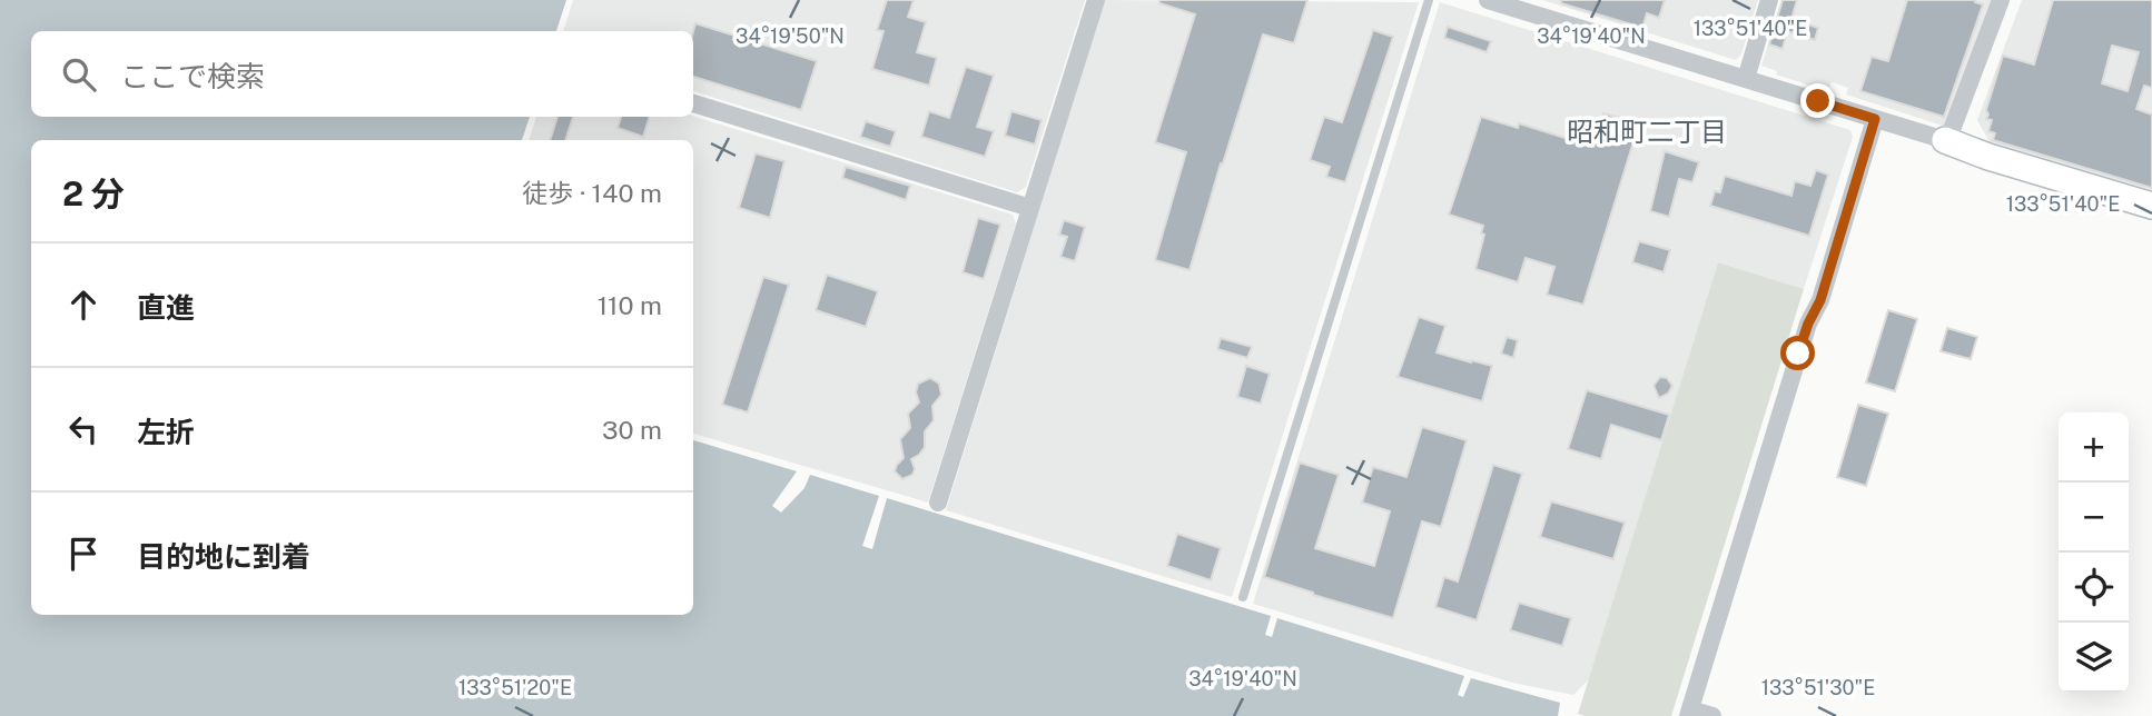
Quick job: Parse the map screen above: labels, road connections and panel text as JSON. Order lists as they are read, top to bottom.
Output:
{
  "districts": ["昭和町二丁目"],
  "page": {
    "search": "ここで検索",
    "heading": ["2 分", "徒歩 · 140 m"],
    "list": [
      ["直進", "110 m"],
      ["左折", "30 m"],
      "目的地に到着"
    ],
    "map_buttons": ["+", "−"]
  },
  "coordinates": [
    "133°51'40\"E",
    "34°19'50\"N",
    "34°19'40\"N",
    "133°51'20\"E",
    "133°51'30\"E"
  ]
}
